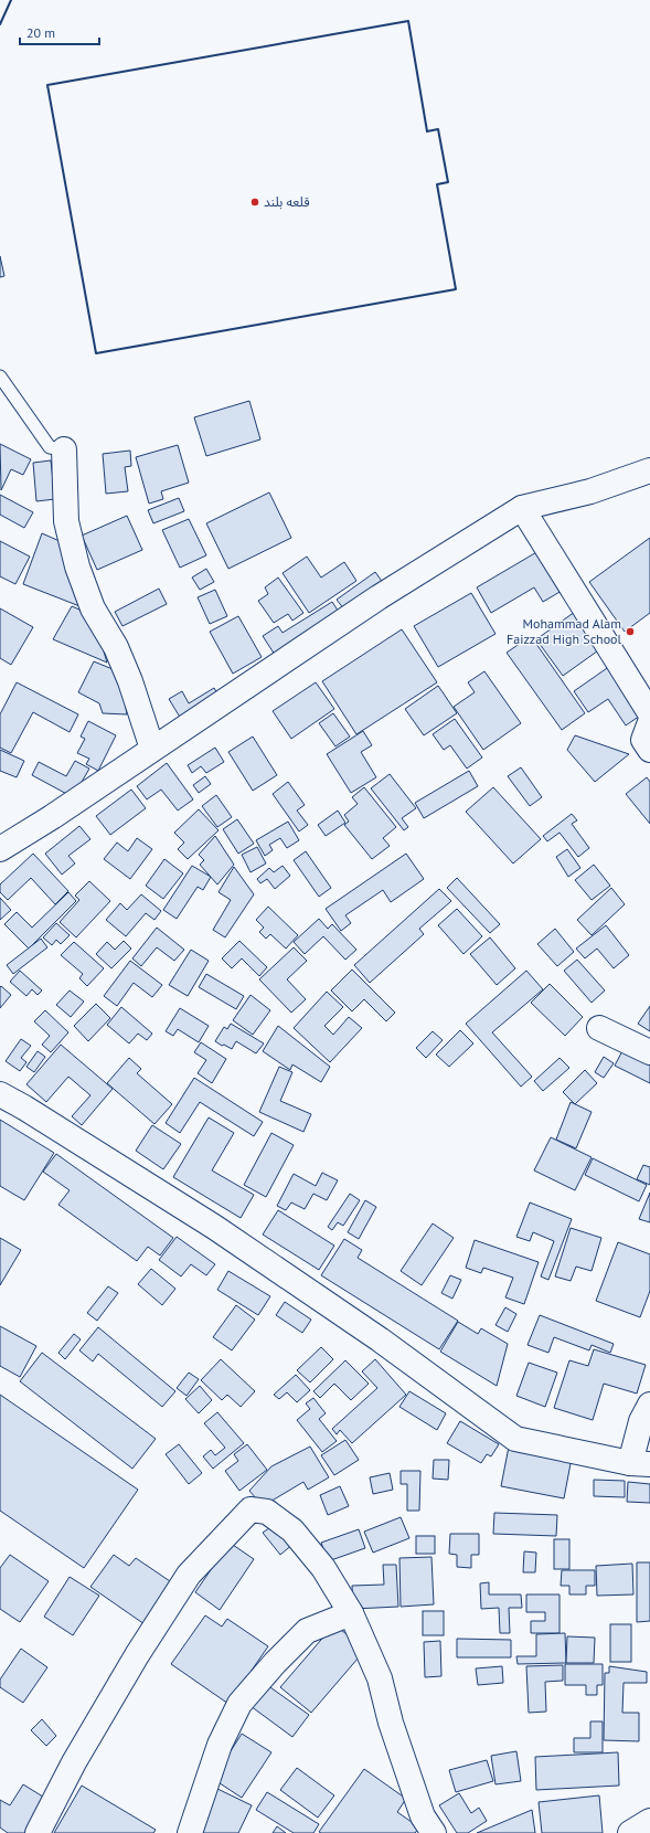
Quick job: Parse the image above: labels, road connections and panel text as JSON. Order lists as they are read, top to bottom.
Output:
{
  "places": ["قلعه بلند", "Mohammad Alam Faizzad High School"],
  "scale_bar": "20 m"
}
